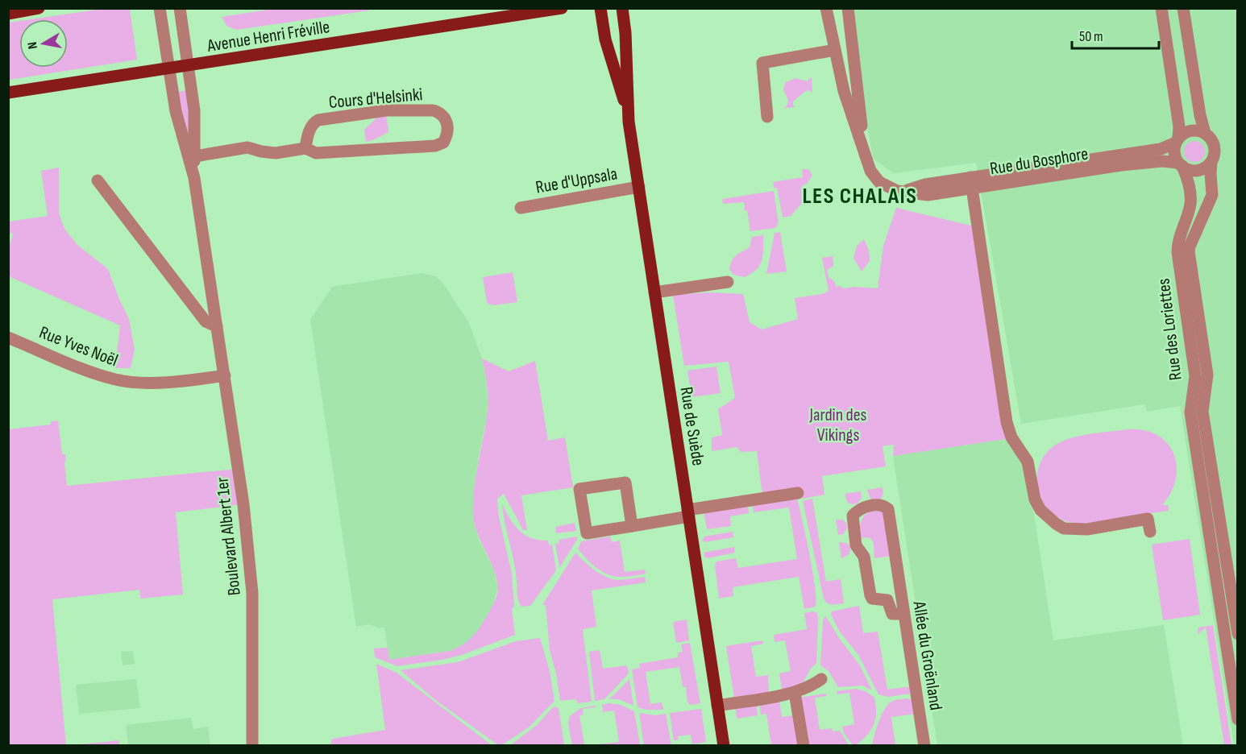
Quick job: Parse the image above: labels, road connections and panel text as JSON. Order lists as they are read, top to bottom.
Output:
{
  "streets": {
    "main road": ["Avenue Henri Fréville", "Rue de Suède"],
    "street": [
      "Cours d'Helsinki",
      "Rue du Bosphore",
      "Rue d'Uppsala",
      "Rue des Loriettes",
      "Rue Yves Noël",
      "Boulevard Albert 1er",
      "Allée du Groënland"
    ]
  },
  "crossings": [
    ["Avenue Henri Fréville", "Boulevard Albert 1er"],
    ["Cours d'Helsinki", "Boulevard Albert 1er"],
    ["Rue du Bosphore", "Rue des Loriettes"],
    ["Rue d'Uppsala", "Rue de Suède"],
    ["Rue Yves Noël", "Boulevard Albert 1er"]
  ],
  "districts": ["LES CHALAIS"],
  "parks": ["Jardin des Vikings"],
  "scale_bar": "50 m",
  "north": "left"
}
